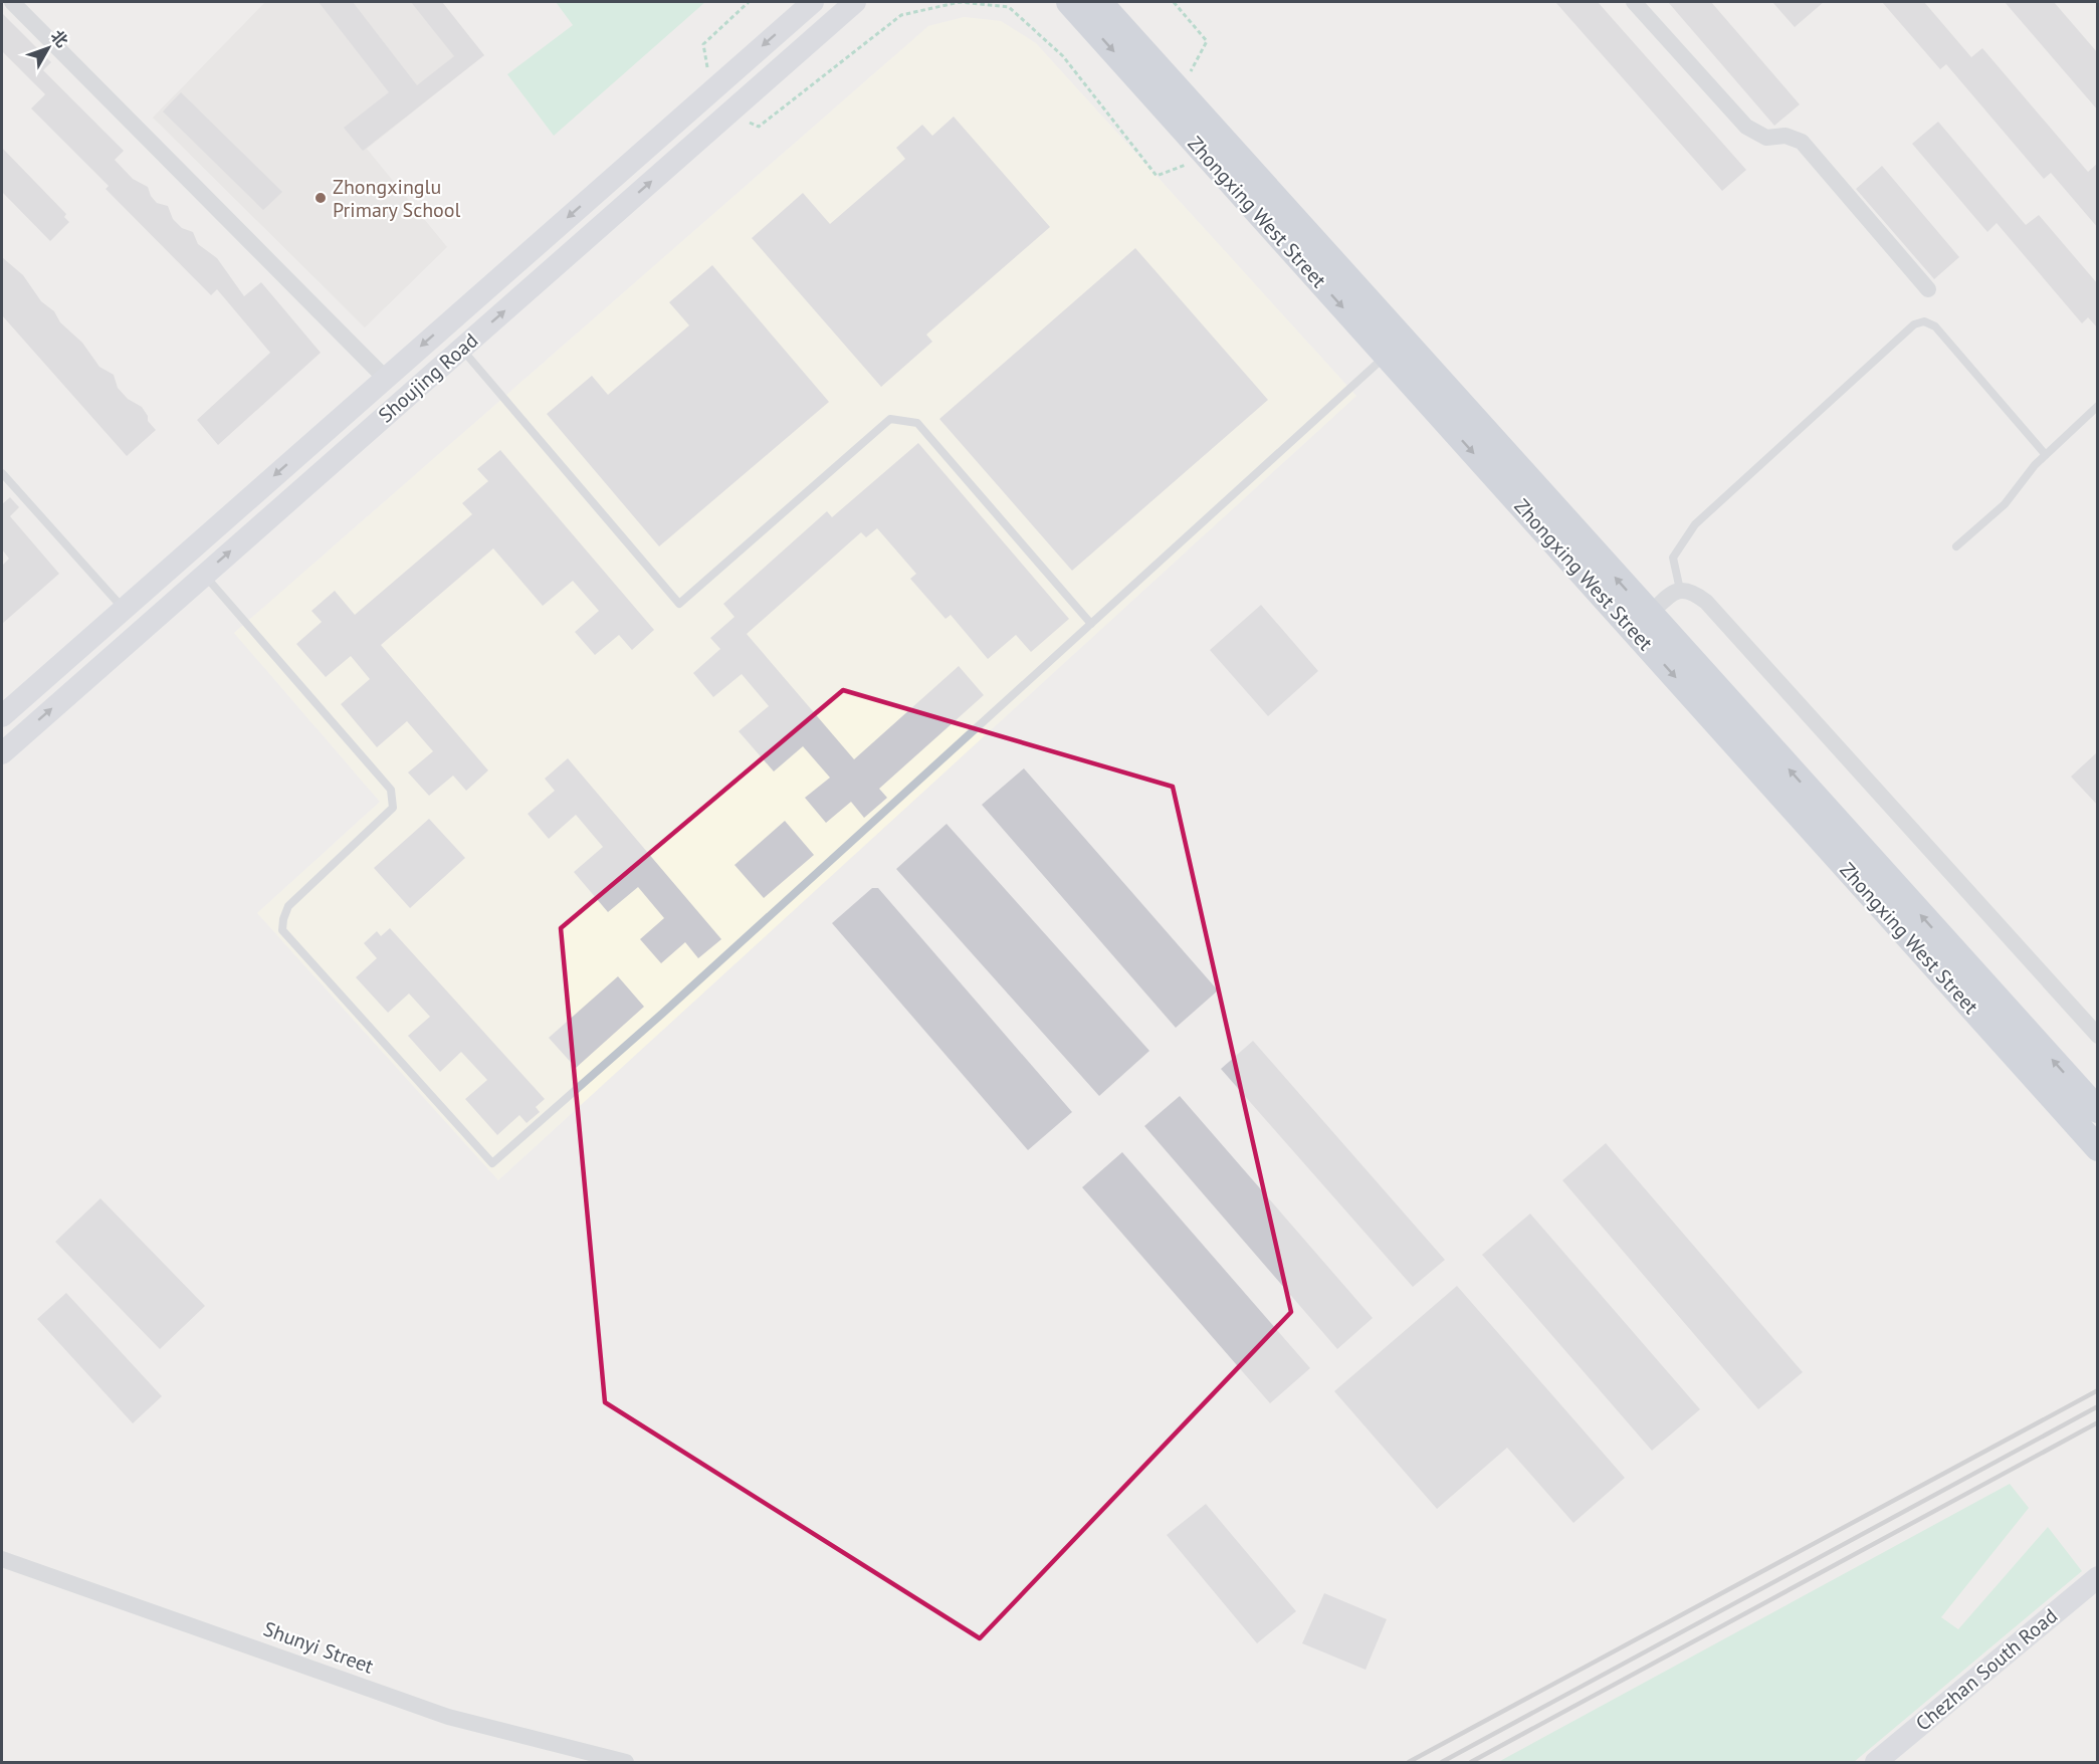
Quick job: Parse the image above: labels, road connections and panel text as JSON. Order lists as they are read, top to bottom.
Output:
{
  "streets": {
    "main road": ["Zhongxing West Street", "Shoujing Road", "Chezhan South Road"],
    "street": ["Shunyi Street"]
  },
  "places": ["Zhongxinglu Primary School"],
  "north": "top right"
}
